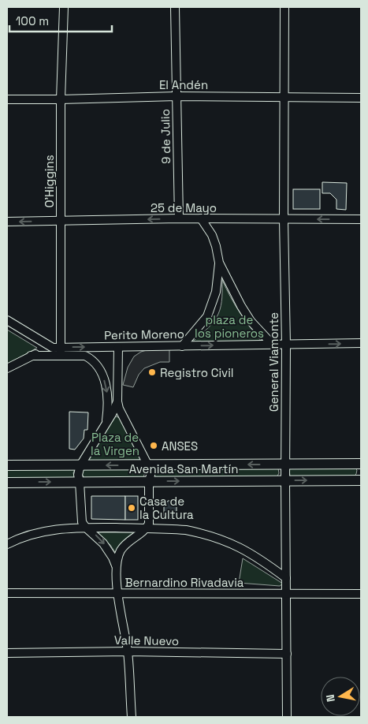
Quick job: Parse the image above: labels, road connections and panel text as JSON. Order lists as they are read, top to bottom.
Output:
{
  "streets": {
    "main road": ["Avenida San Martín"],
    "street": [
      "El Andén",
      "9 de Julio",
      "O'Higgins",
      "25 de Mayo",
      "Perito Moreno",
      "General Viamonte",
      "Bernardino Rivadavia",
      "Valle Nuevo"
    ]
  },
  "crossings": [
    ["El Andén", "9 de Julio"],
    ["El Andén", "O'Higgins"],
    ["El Andén", "General Viamonte"],
    ["9 de Julio", "25 de Mayo"],
    ["O'Higgins", "25 de Mayo"],
    ["O'Higgins", "Perito Moreno"],
    ["25 de Mayo", "General Viamonte"],
    ["Perito Moreno", "General Viamonte"],
    ["General Viamonte", "Avenida San Martín"],
    ["General Viamonte", "Bernardino Rivadavia"],
    ["General Viamonte", "Valle Nuevo"]
  ],
  "one_way": ["25 de Mayo", "Perito Moreno"],
  "parks": ["plaza de los pioneros", "Plaza de la Virgen"],
  "places": ["Registro Civil", "ANSES", "Casa de la Cultura"],
  "scale_bar": "100 m",
  "north": "left"
}
